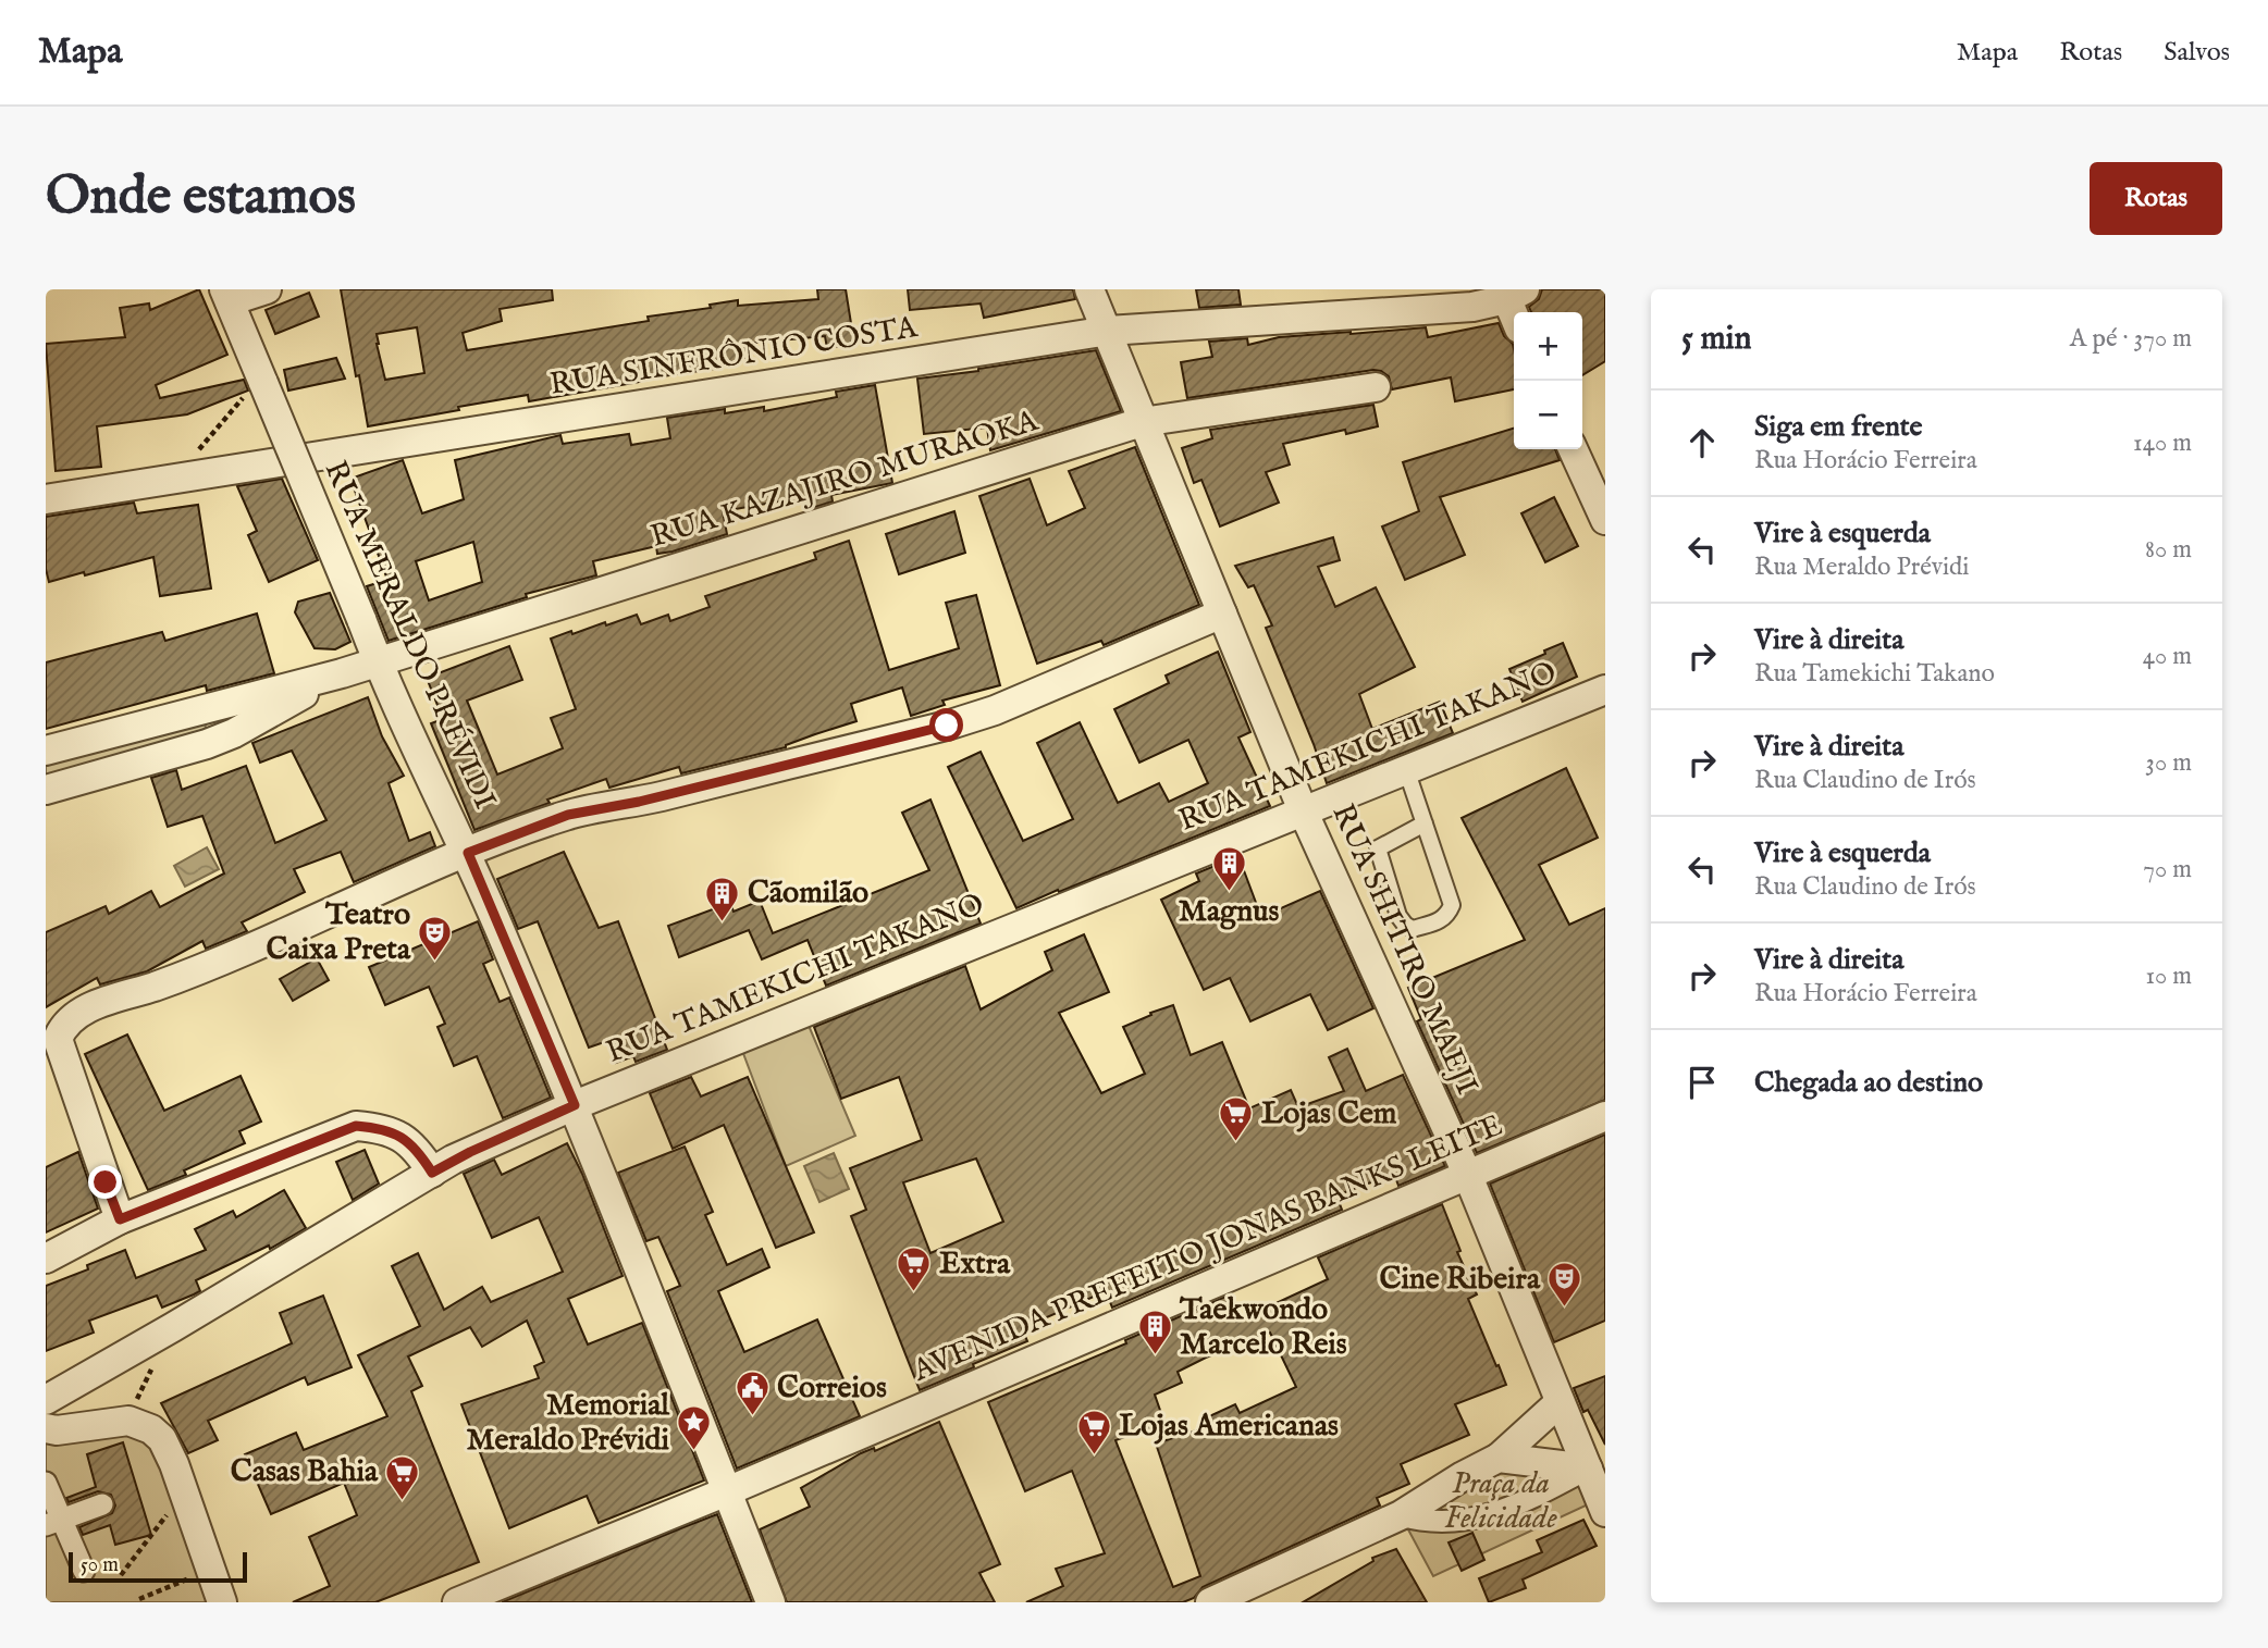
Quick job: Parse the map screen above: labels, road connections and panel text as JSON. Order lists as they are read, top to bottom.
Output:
{
  "streets": {
    "street": [
      "RUA SINFRÔNIO COSTA",
      "RUA KAZAJIRO MURAOKA",
      "RUA MERALDO PRÉVIDI",
      "RUA TAMEKICHI TAKANO",
      "RUA SHITIRO MAEJI",
      "AVENIDA PREFEITO JONAS BANKS LEITE"
    ]
  },
  "crossings": [
    ["RUA SINFRÔNIO COSTA", "RUA SHITIRO MAEJI"],
    ["RUA KAZAJIRO MURAOKA", "RUA MERALDO PRÉVIDI"],
    ["RUA KAZAJIRO MURAOKA", "RUA SHITIRO MAEJI"],
    ["RUA MERALDO PRÉVIDI", "RUA TAMEKICHI TAKANO"],
    ["RUA MERALDO PRÉVIDI", "AVENIDA PREFEITO JONAS BANKS LEITE"],
    ["RUA TAMEKICHI TAKANO", "RUA SHITIRO MAEJI"],
    ["RUA SHITIRO MAEJI", "AVENIDA PREFEITO JONAS BANKS LEITE"]
  ],
  "parks": ["Praça da Felicidade"],
  "places": {
    "building": ["Magnus", "Cãomilão", "Taekwondo Marcelo Reis"],
    "theatre": ["Teatro Caixa Preta", "Cine Ribeira"],
    "supermarket": [
      "Lojas Cem",
      "Extra",
      "Lojas Americanas",
      "Casas Bahia"
    ],
    "public building": ["Correios"],
    "place": ["Memorial Meraldo Prévidi"]
  },
  "scale_bar": "50 m",
  "page": {
    "header": "Mapa",
    "nav": ["Mapa", "Rotas", "Salvos"],
    "buttons": "Rotas",
    "title": "Onde estamos",
    "heading": ["5 min", "A pé · 370 m"],
    "map_buttons": ["+", "−"],
    "list": [
      ["Siga em frente", "Rua Horácio Ferreira", "140 m"],
      ["Vire à esquerda", "Rua Meraldo Prévidi", "80 m"],
      ["Vire à direita", "Rua Tamekichi Takano", "40 m"],
      ["Vire à direita", "Rua Claudino de Irós", "30 m"],
      ["Vire à esquerda", "Rua Claudino de Irós", "70 m"],
      ["Vire à direita", "Rua Horácio Ferreira", "10 m"],
      "Chegada ao destino"
    ],
    "scale": "50 m"
  }
}
